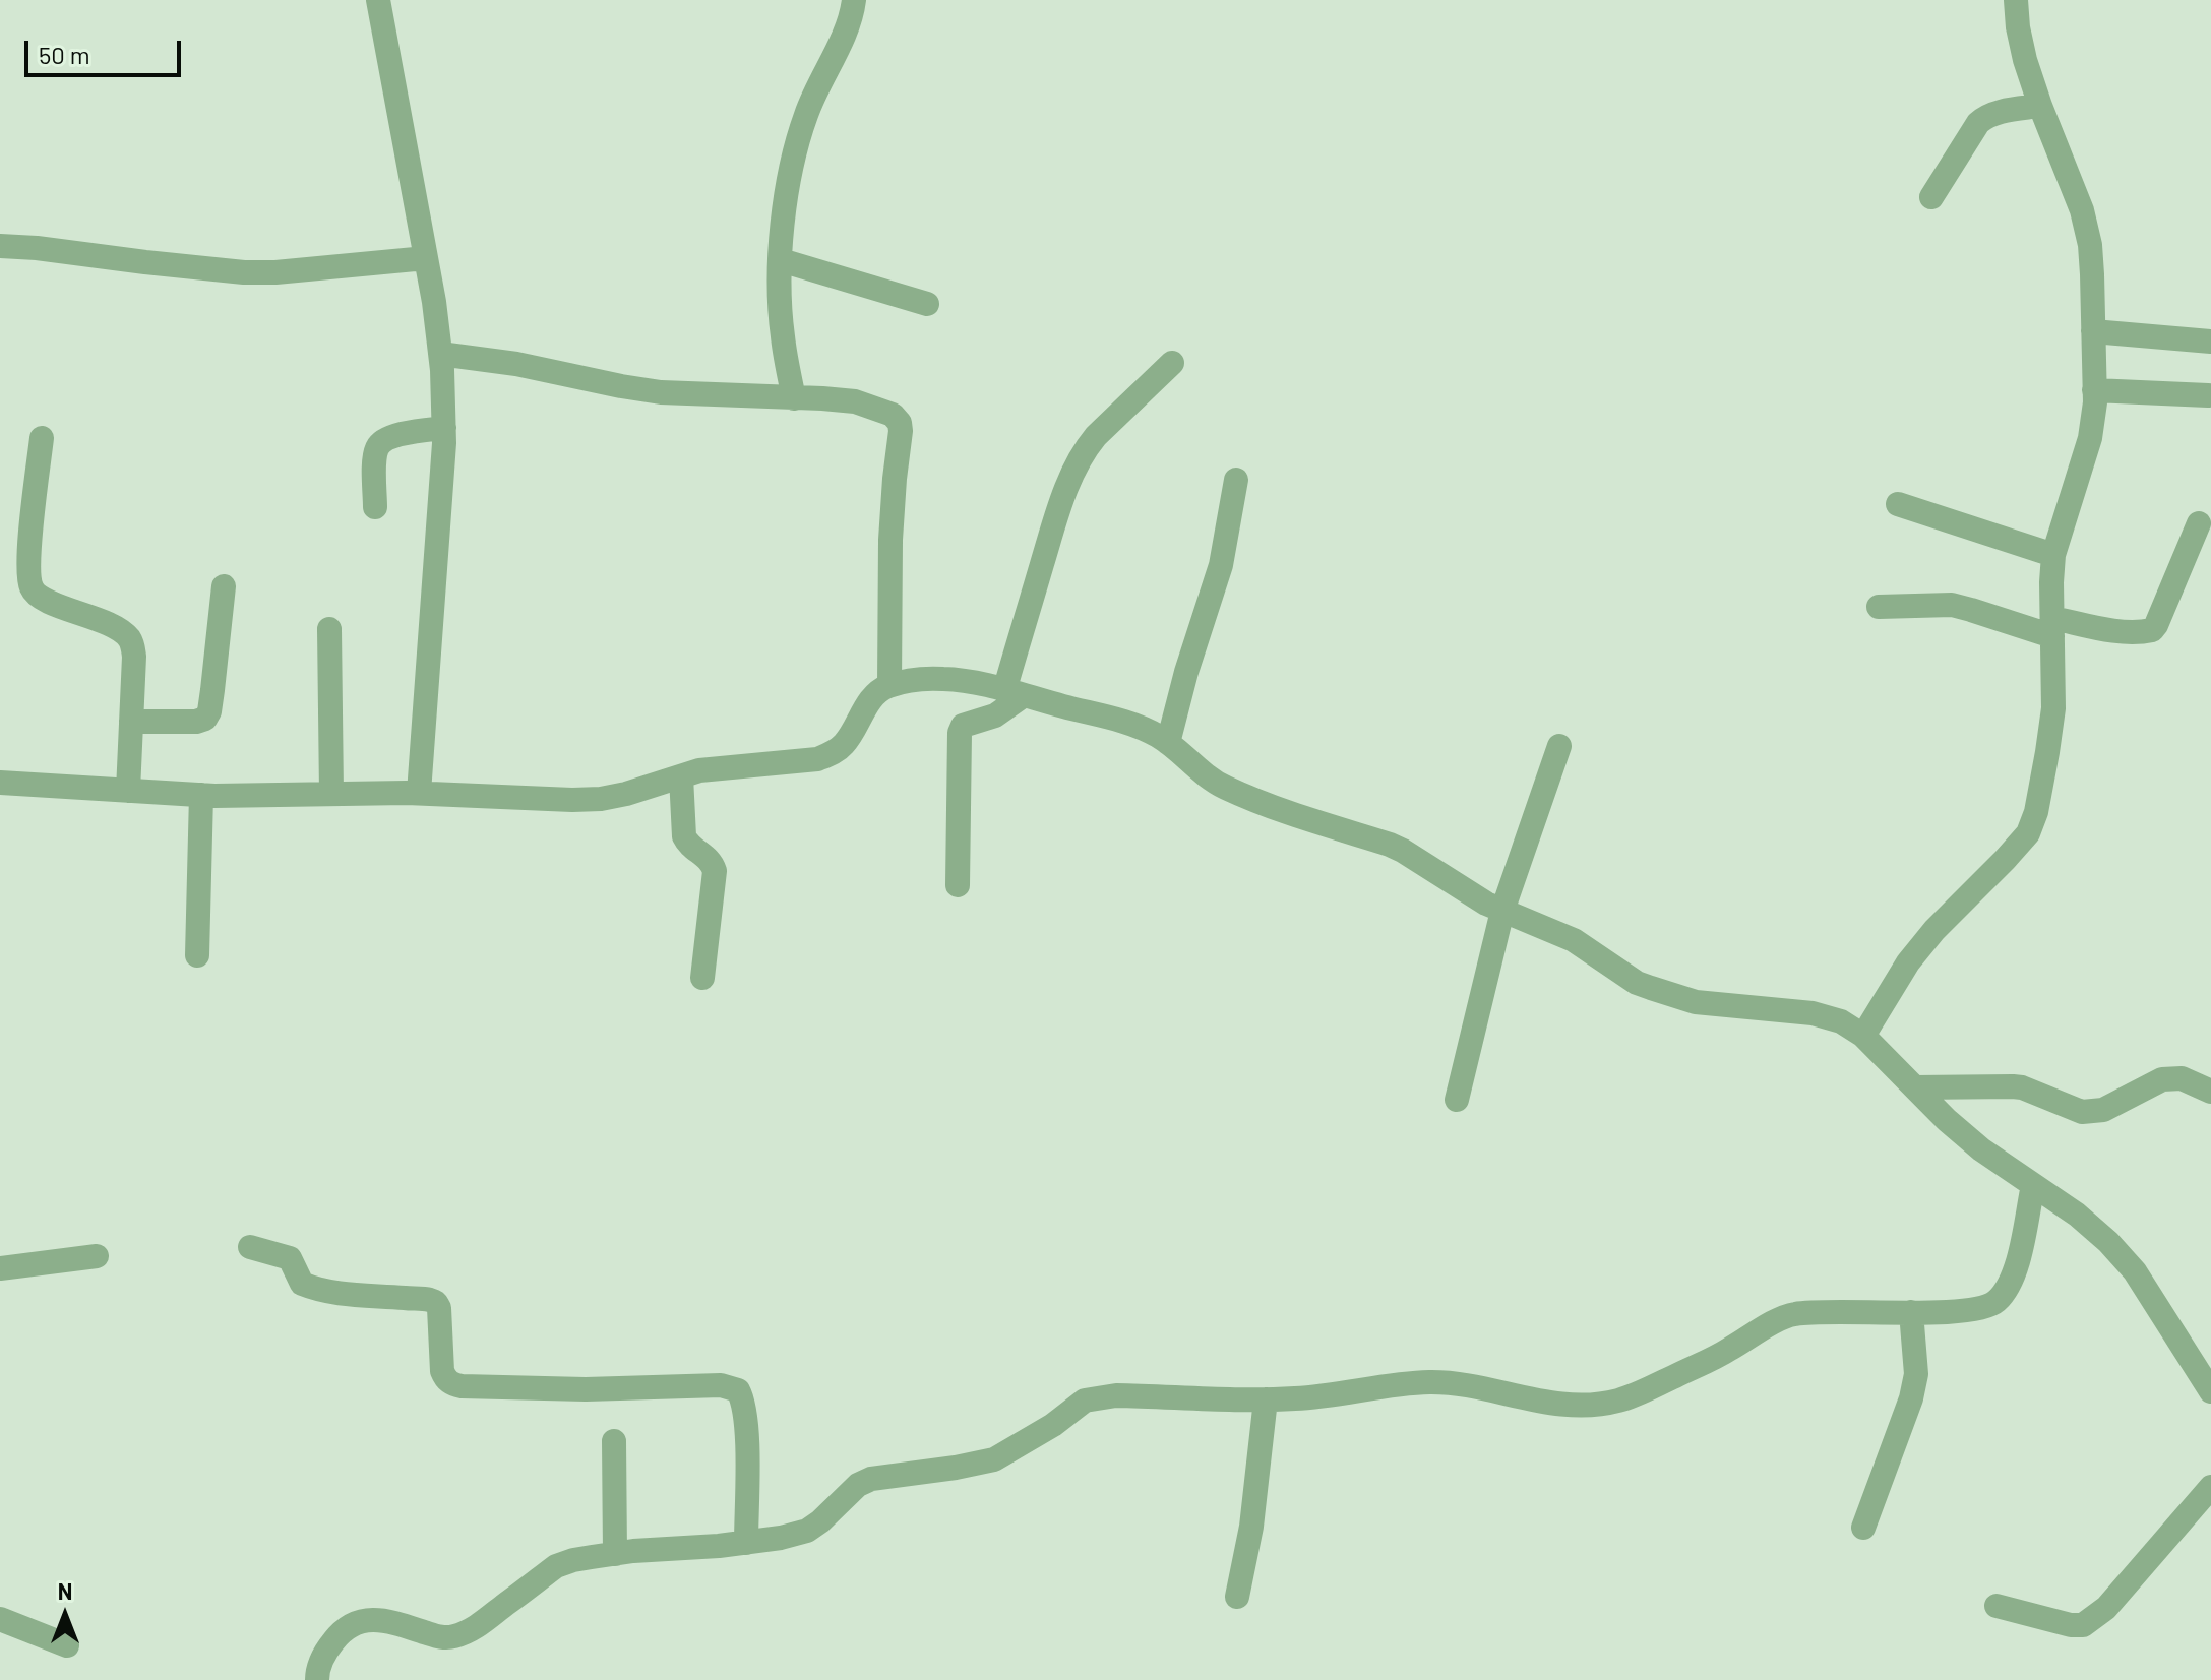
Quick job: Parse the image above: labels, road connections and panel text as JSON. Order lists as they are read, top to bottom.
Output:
{
  "scale_bar": "50 m",
  "north": "top"
}
